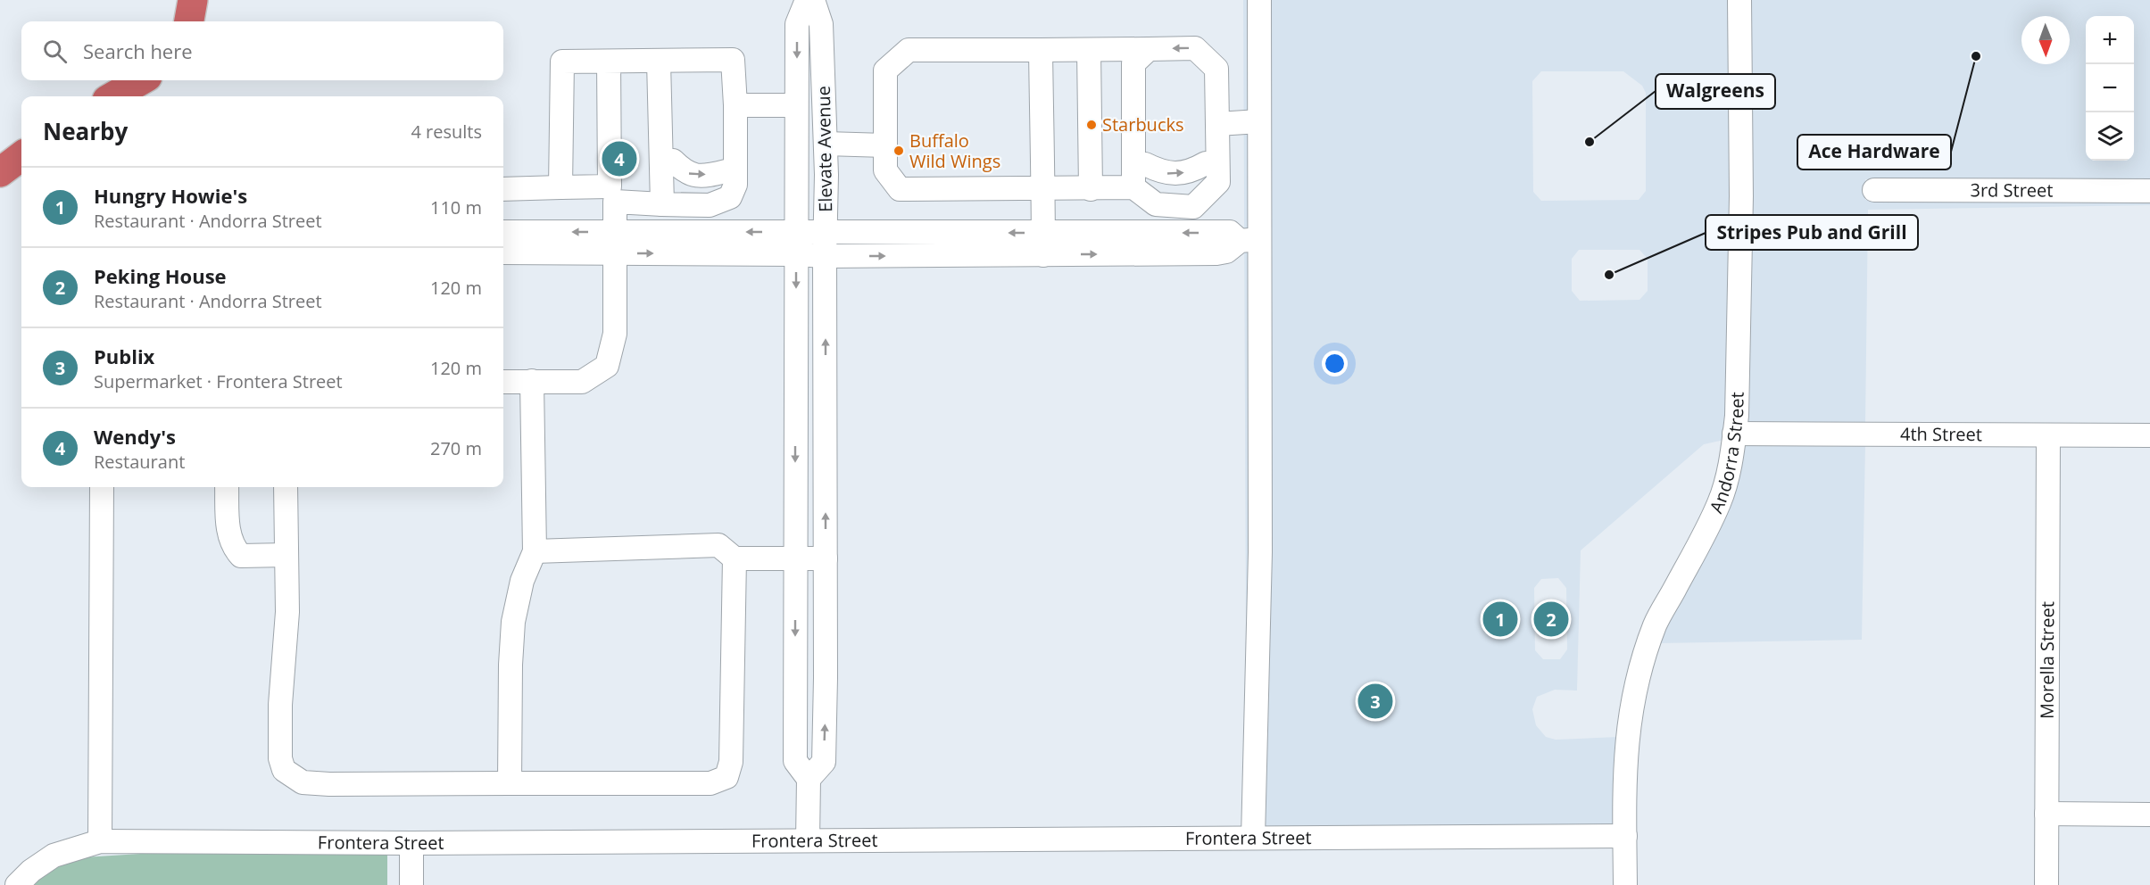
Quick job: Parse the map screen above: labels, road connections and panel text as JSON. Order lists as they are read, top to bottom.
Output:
{
  "streets": {
    "street": [
      "Elevate Avenue",
      "3rd Street",
      "4th Street",
      "Andorra Street",
      "Morella Street",
      "Frontera Street"
    ]
  },
  "crossings": [
    ["4th Street", "Andorra Street"],
    ["4th Street", "Morella Street"],
    ["Andorra Street", "Frontera Street"]
  ],
  "places": [
    "Ace Hardware",
    "Starbucks",
    "Walgreens",
    "Buffalo Wild Wings",
    "Stripes Pub and Grill"
  ],
  "north": "bottom",
  "page": {
    "map_buttons": ["+", "−"],
    "search": "Search here",
    "heading": ["Nearby", "4 results"],
    "pins": [
      "4",
      "1",
      "2",
      "3"
    ],
    "list": [
      {
        "mark": "1",
        "name": "Hungry Howie's",
        "note": "Restaurant · Andorra Street",
        "value": "110 m"
      },
      {
        "mark": "2",
        "name": "Peking House",
        "note": "Restaurant · Andorra Street",
        "value": "120 m"
      },
      {
        "mark": "3",
        "name": "Publix",
        "note": "Supermarket · Frontera Street",
        "value": "120 m"
      },
      {
        "mark": "4",
        "name": "Wendy's",
        "note": "Restaurant",
        "value": "270 m"
      }
    ]
  }
}
